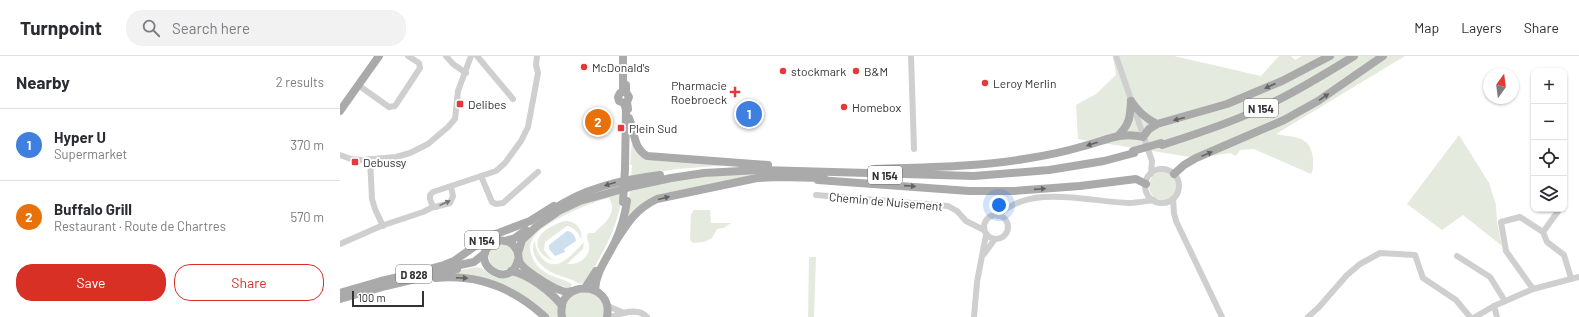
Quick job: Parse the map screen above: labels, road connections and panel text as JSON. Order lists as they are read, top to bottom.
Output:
{
  "streets": {
    "main road": ["N 154", "D 828"],
    "street": ["Chemin de Nuisement"]
  },
  "crossings": [
    ["N 154", "D 828"]
  ],
  "places": {
    "other": [
      "McDonald's",
      "stockmark",
      "B&M",
      "Leroy Merlin",
      "Homebox"
    ],
    "health": ["Pharmacie Roebroeck"],
    "transit": ["Delibes", "Plein Sud", "Debussy"]
  },
  "scale_bar": "100 m",
  "north": "top",
  "page": {
    "header": "Turnpoint",
    "search": "Search here",
    "nav": ["Map", "Layers", "Share"],
    "heading": ["Nearby", "2 results"],
    "map_buttons": ["+", "−"],
    "pins": ["1", "2"],
    "list": [
      {
        "mark": "1",
        "name": "Hyper U",
        "note": "Supermarket",
        "value": "370 m"
      },
      {
        "mark": "2",
        "name": "Buffalo Grill",
        "note": "Restaurant · Route de Chartres",
        "value": "570 m"
      }
    ],
    "buttons": ["Save", "Share"],
    "scale": "100 m"
  }
}
